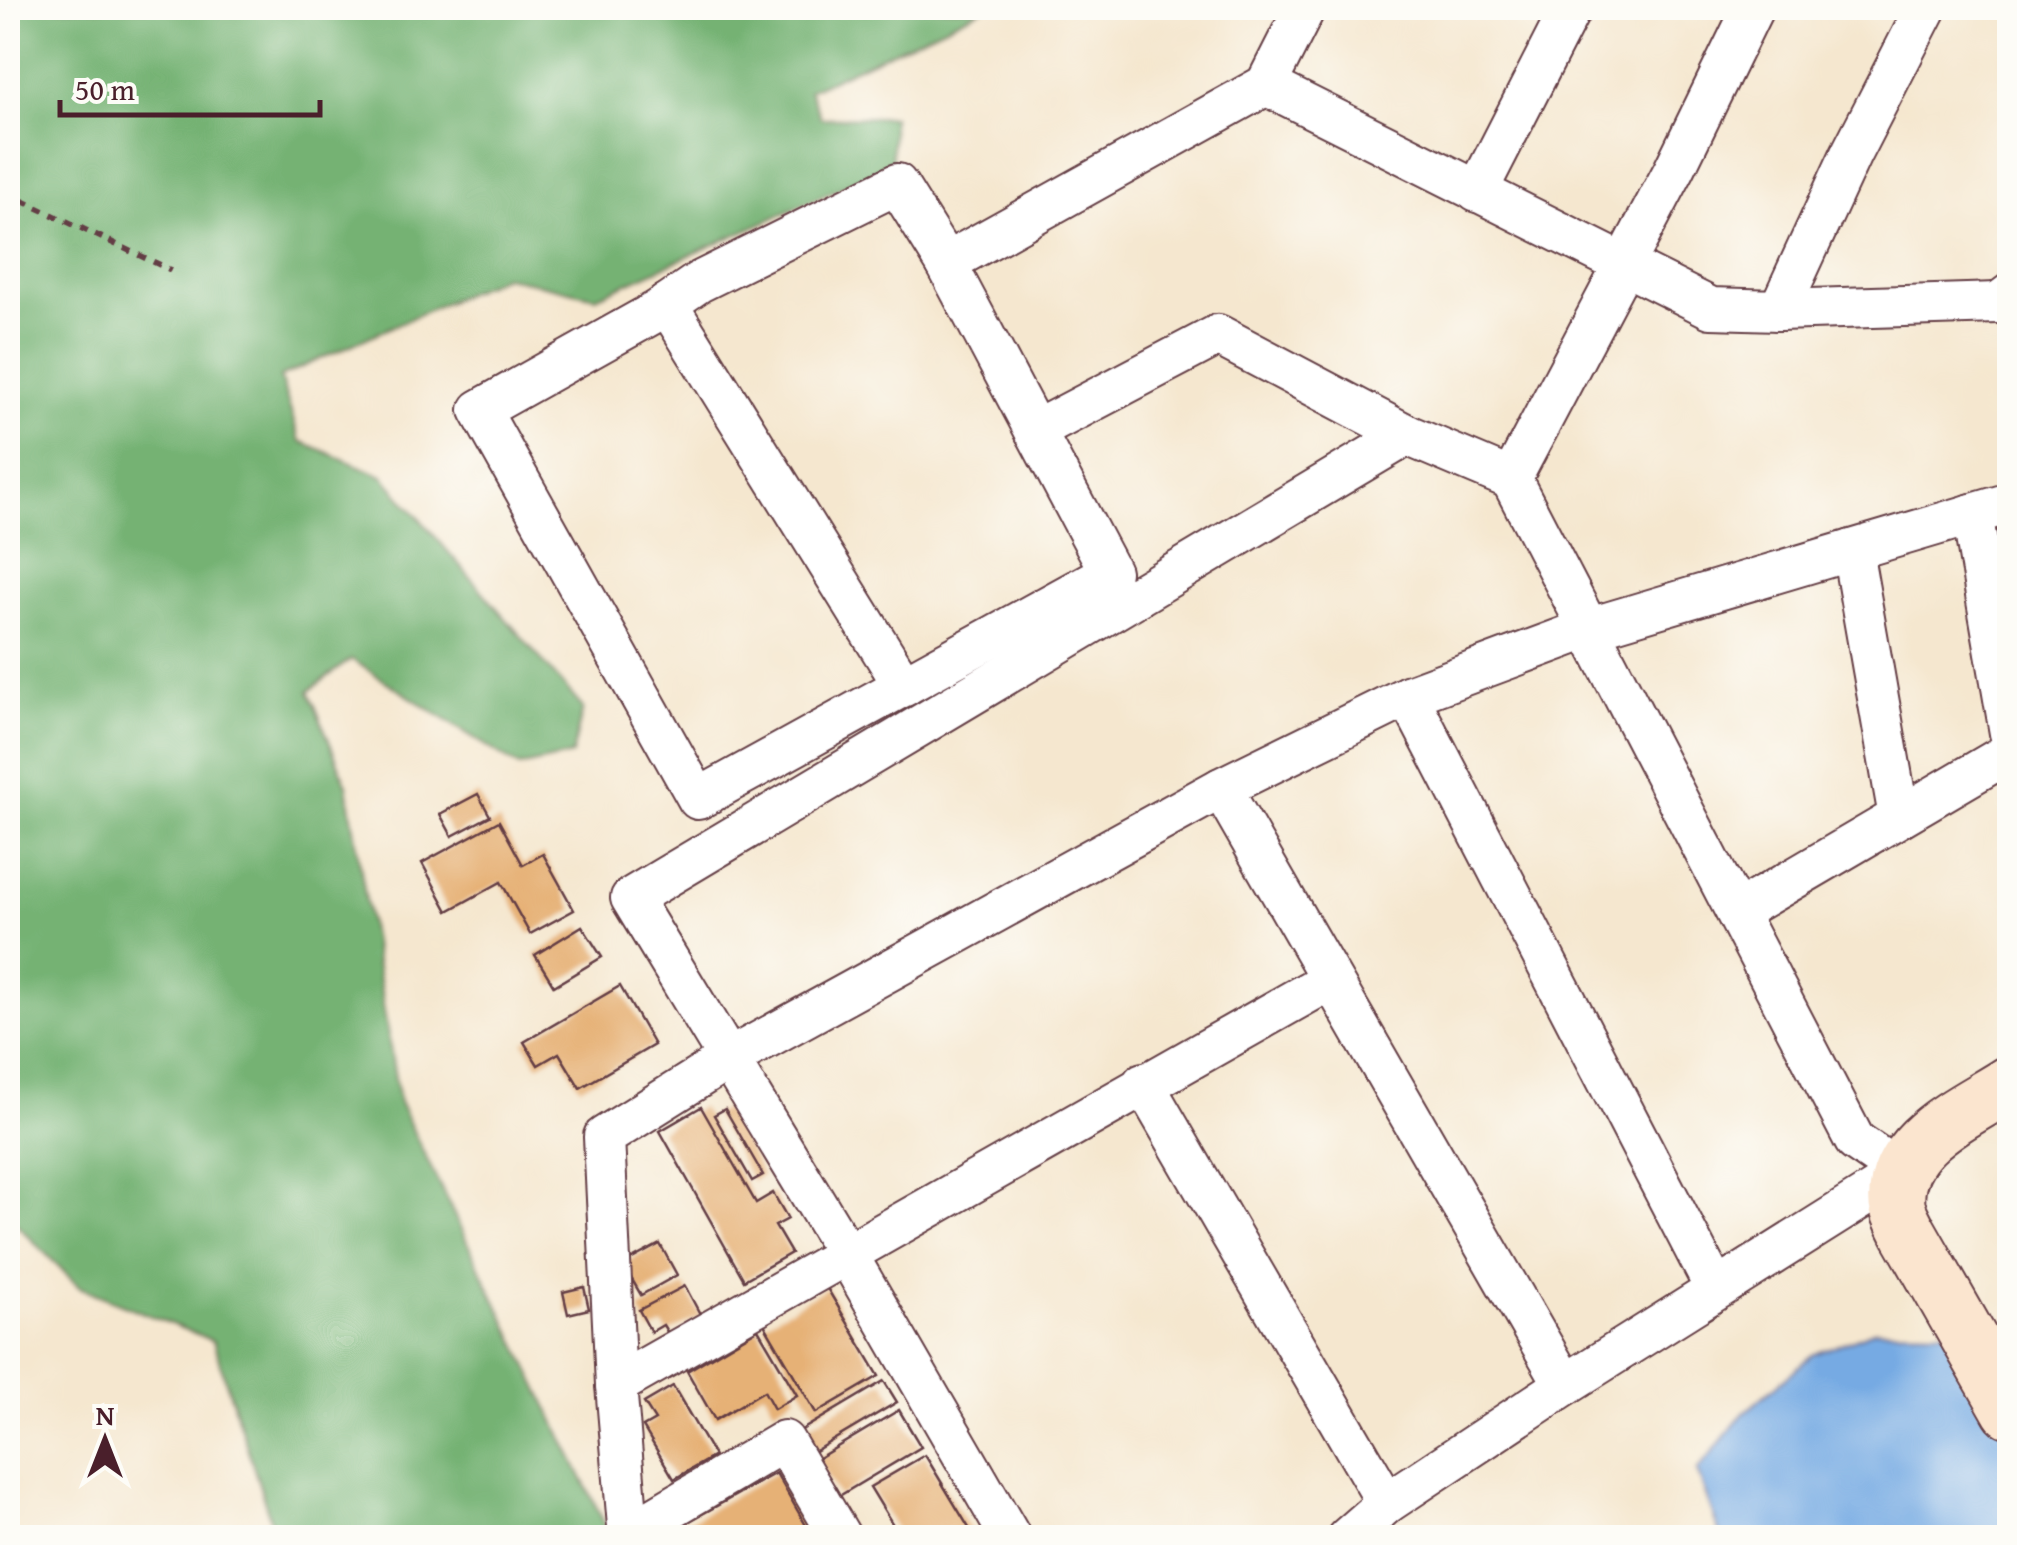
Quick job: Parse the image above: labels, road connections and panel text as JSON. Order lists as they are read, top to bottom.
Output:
{
  "scale_bar": "50 m",
  "north": "top"
}
